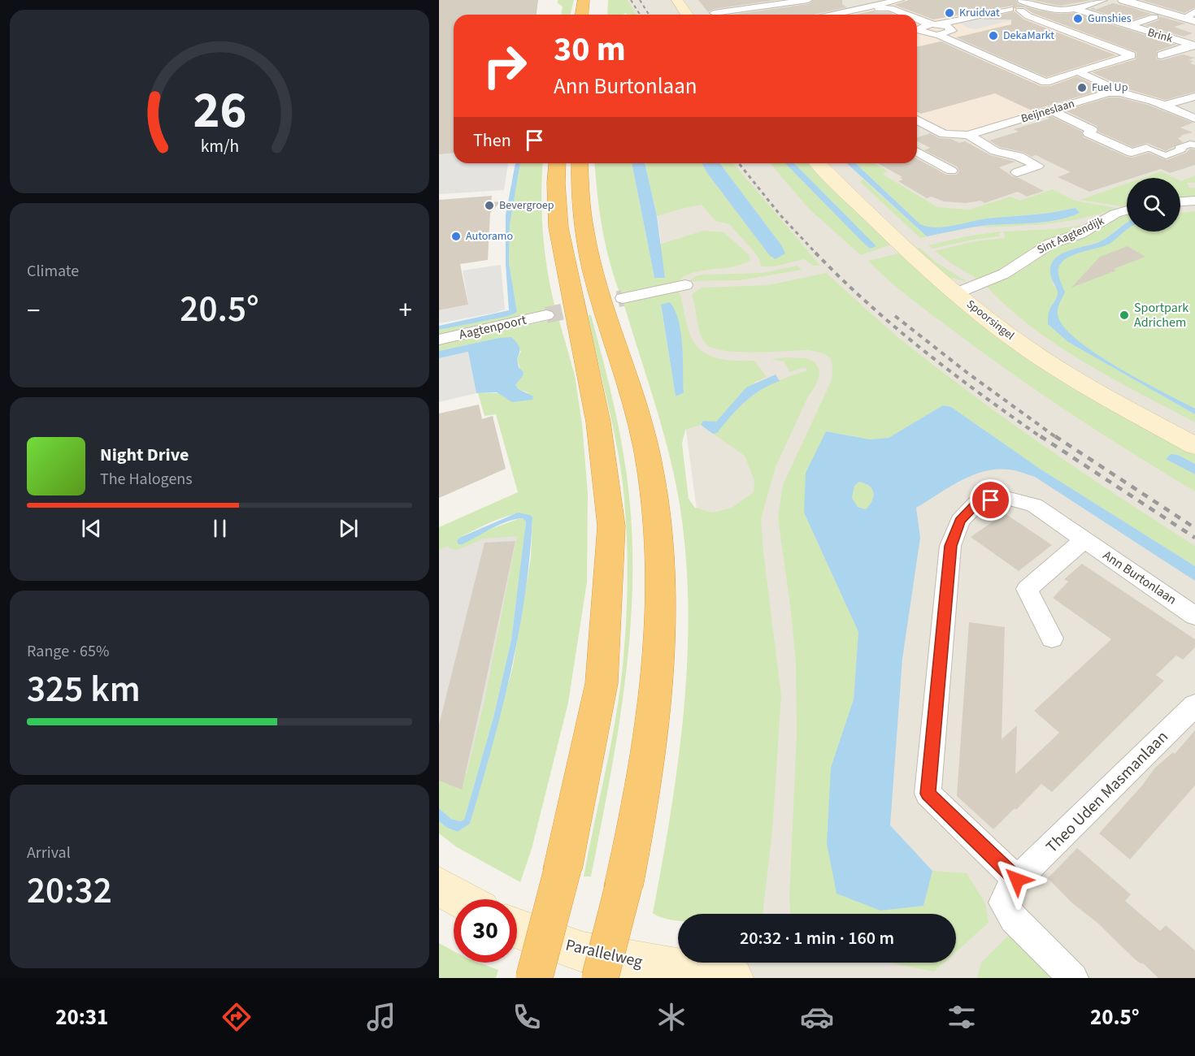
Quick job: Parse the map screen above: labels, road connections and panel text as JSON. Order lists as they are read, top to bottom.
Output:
{
  "streets": {
    "main road": ["Spoorsingel", "Parallelweg"],
    "street": [
      "Brink",
      "Beijneslaan",
      "Sint Aagtendijk",
      "Aagtenpoort",
      "Ann Burtonlaan",
      "Theo Uden Masmanlaan"
    ]
  },
  "crossings": [
    ["Sint Aagtendijk", "Spoorsingel"],
    ["Ann Burtonlaan", "Theo Uden Masmanlaan"]
  ],
  "places": [
    "Kruidvat",
    "Gunshies",
    "DekaMarkt",
    "Fuel Up",
    "Bevergroep",
    "Autoramo",
    "Sportpark Adrichem"
  ],
  "page": {
    "turn": ["30 m", "Ann Burtonlaan"],
    "then": "Then",
    "tile": [
      "Climate",
      ["Range · 65%", "325 km"],
      ["Arrival", "20:32"]
    ],
    "heat": ["−", "20.5°", "+"],
    "song": ["Night Drive", "The Halogens"],
    "limit": "30",
    "trip": "20:32 · 1 min · 160 m",
    "tabs": ["20:31", "20.5°"],
    "gauge": ["26", "km/h"]
  }
}
